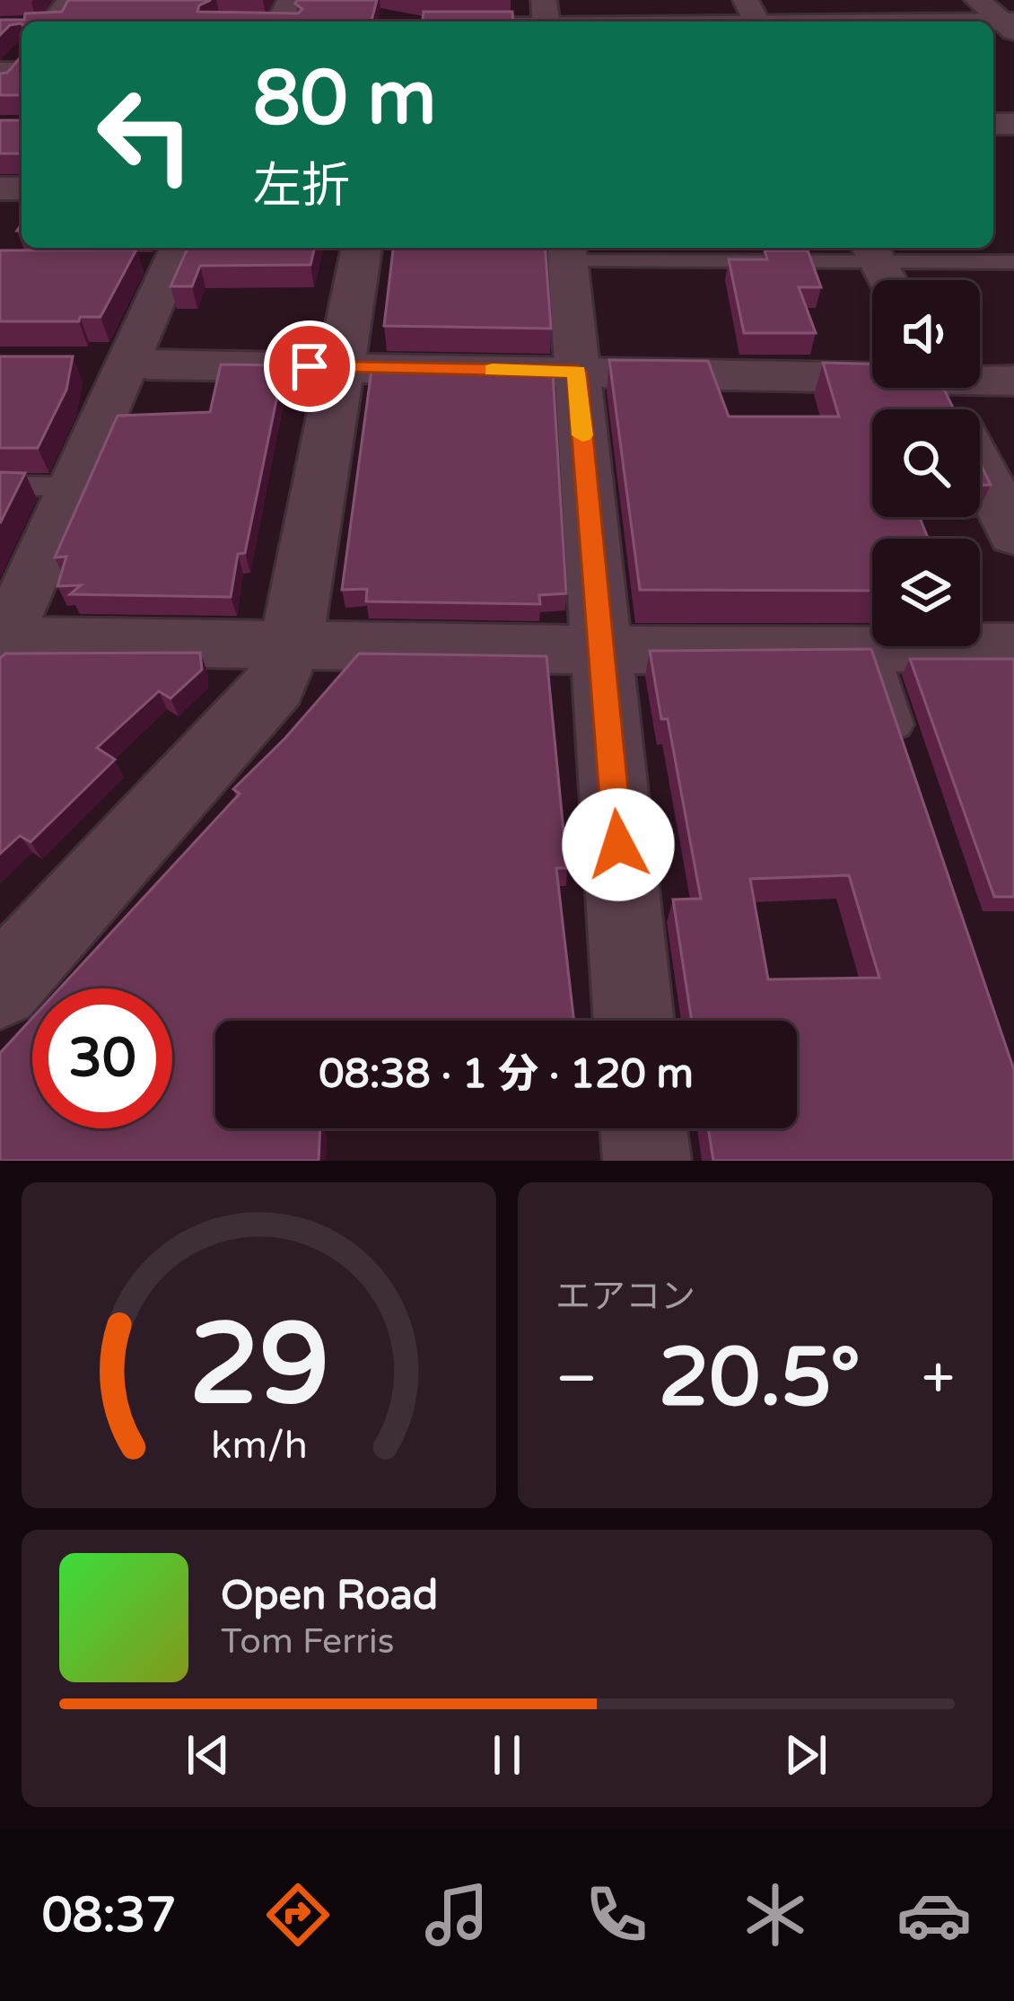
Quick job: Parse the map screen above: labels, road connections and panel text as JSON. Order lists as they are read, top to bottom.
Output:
{
  "page": {
    "turn": ["80 m", "左折"],
    "limit": "30",
    "trip": "08:38 · 1 分 · 120 m",
    "tile": "エアコン",
    "heat": ["−", "20.5°", "+"],
    "song": ["Open Road", "Tom Ferris"],
    "tabs": "08:37",
    "gauge": ["29", "km/h"]
  }
}
